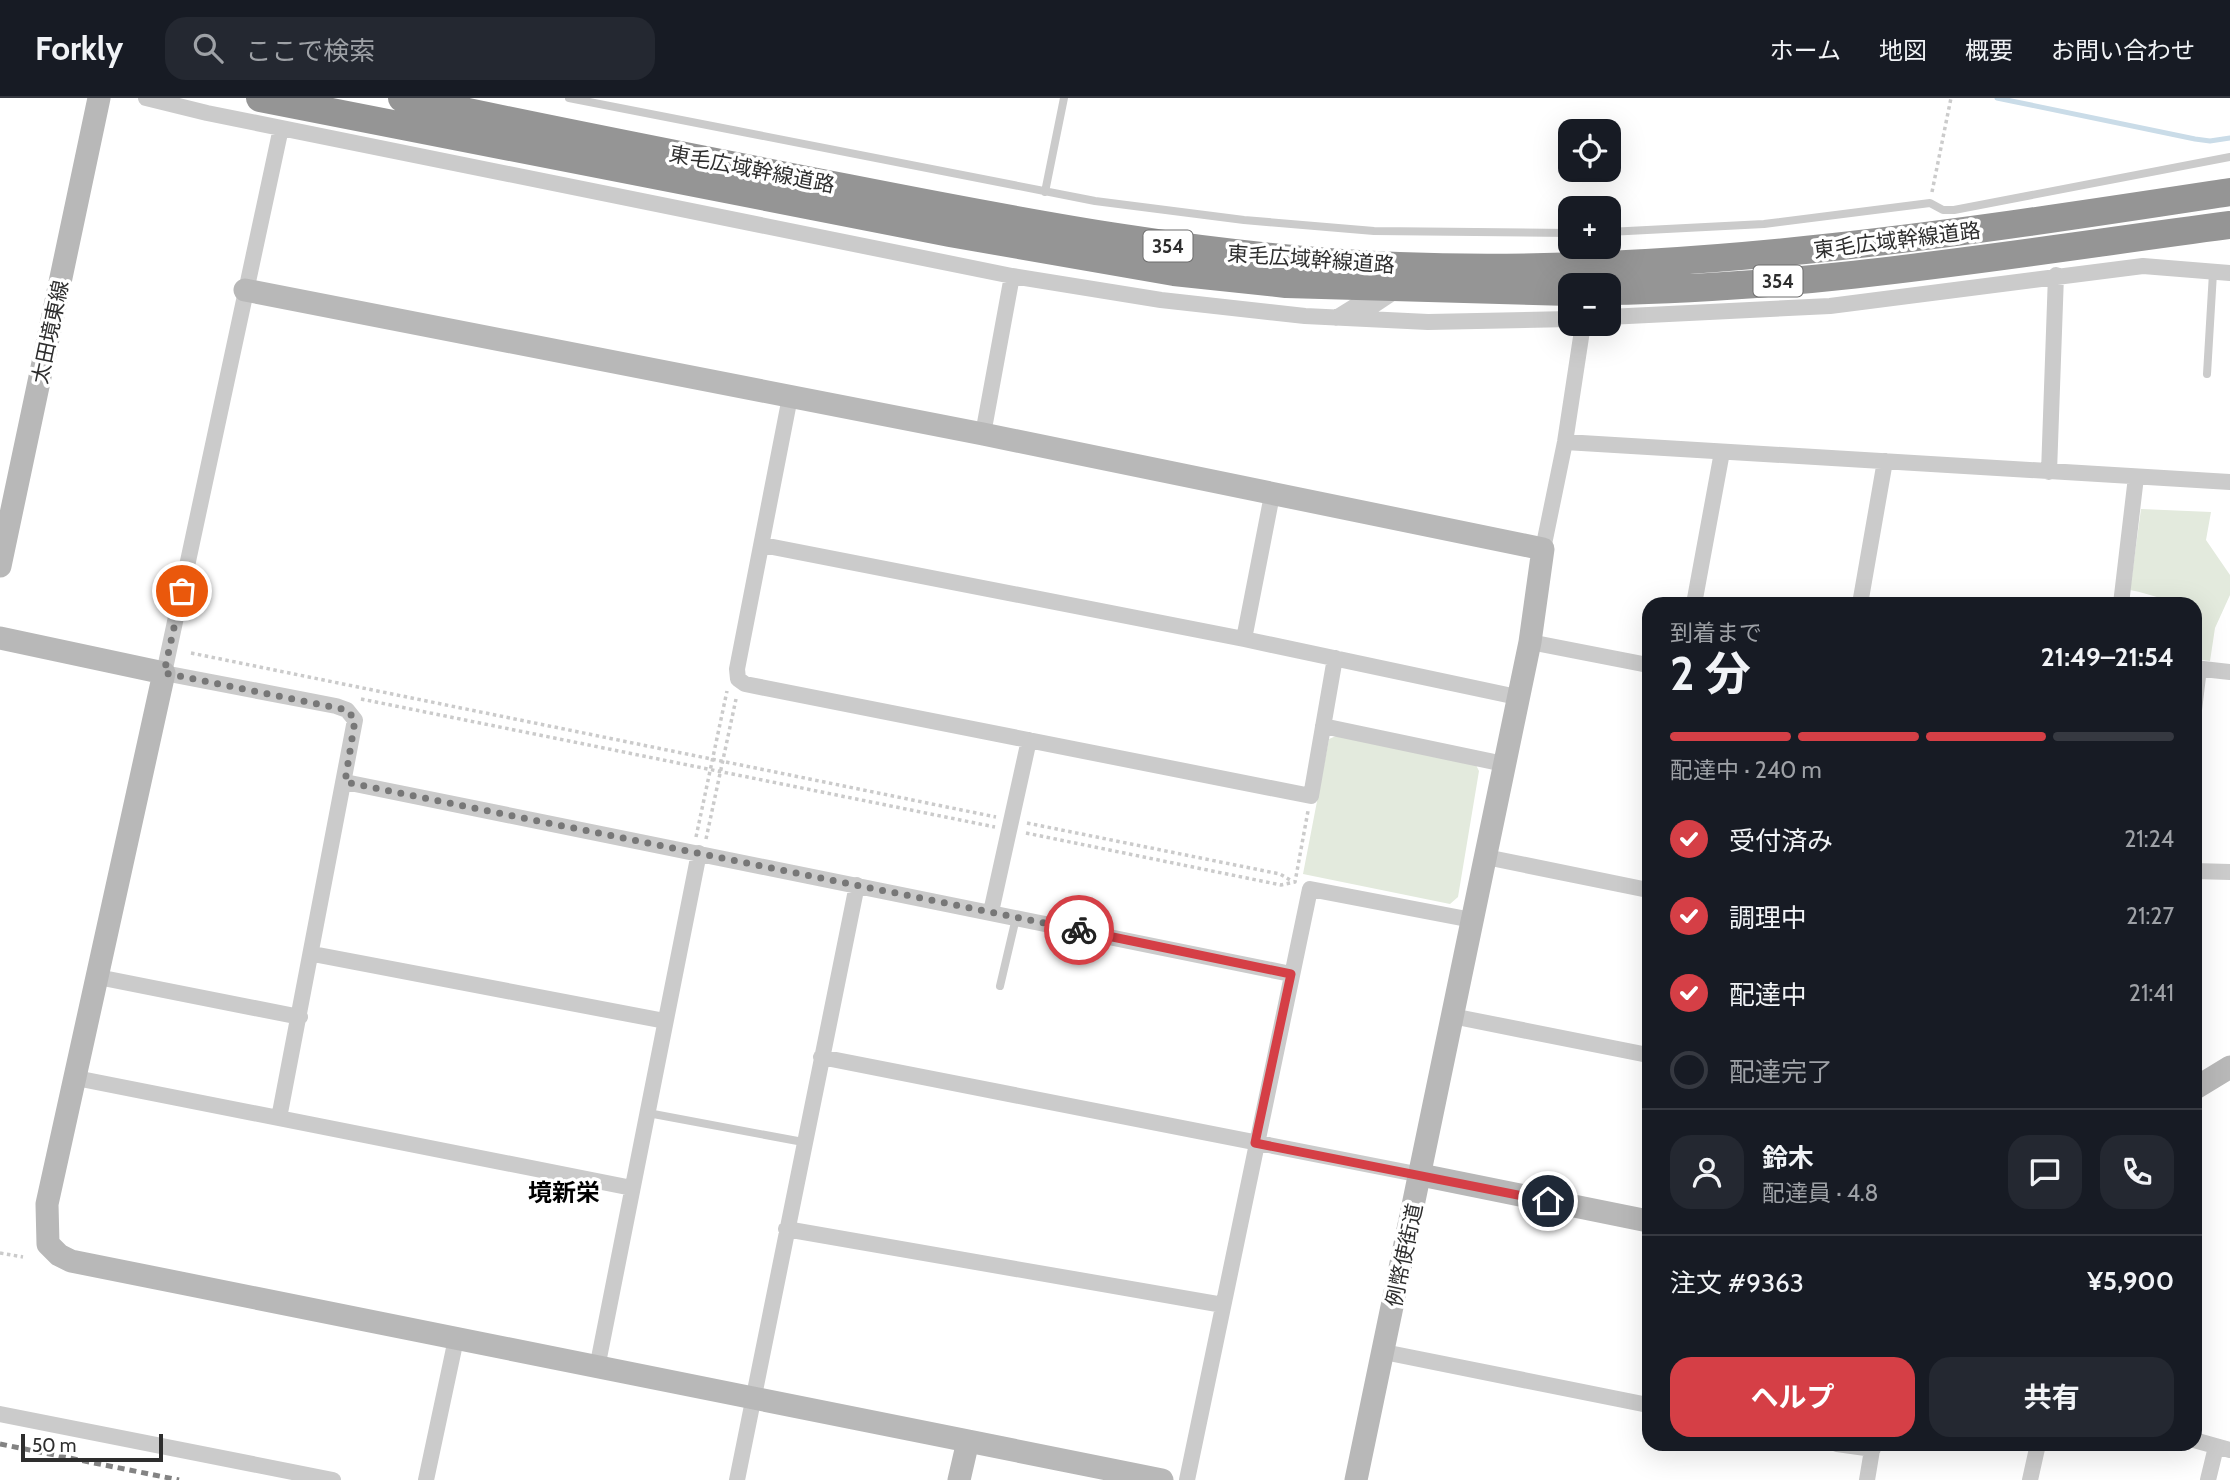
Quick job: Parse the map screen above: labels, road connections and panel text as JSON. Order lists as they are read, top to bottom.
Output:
{
  "streets": {
    "highway": ["東毛広域幹線道路", "354"],
    "street": ["太田境東線", "例幣使街道"]
  },
  "districts": ["境新栄"],
  "scale_bar": "50 m",
  "page": {
    "header": "Forkly",
    "search": "ここで検索",
    "nav": [
      "ホーム",
      "地図",
      "概要",
      "お問い合わせ"
    ],
    "map_buttons": ["+", "−"],
    "heading": ["2 分", "到着まで", "21:49–21:54"],
    "panel": [
      "鈴木",
      "配達員 · 4.8",
      "注文 #9363",
      "¥5,900"
    ],
    "bar": "配達中 · 240 m",
    "list": [
      ["受付済み", "21:24"],
      ["調理中", "21:27"],
      ["配達中", "21:41"],
      "配達完了"
    ],
    "buttons": ["ヘルプ", "共有"],
    "scale": "50 m"
  }
}
